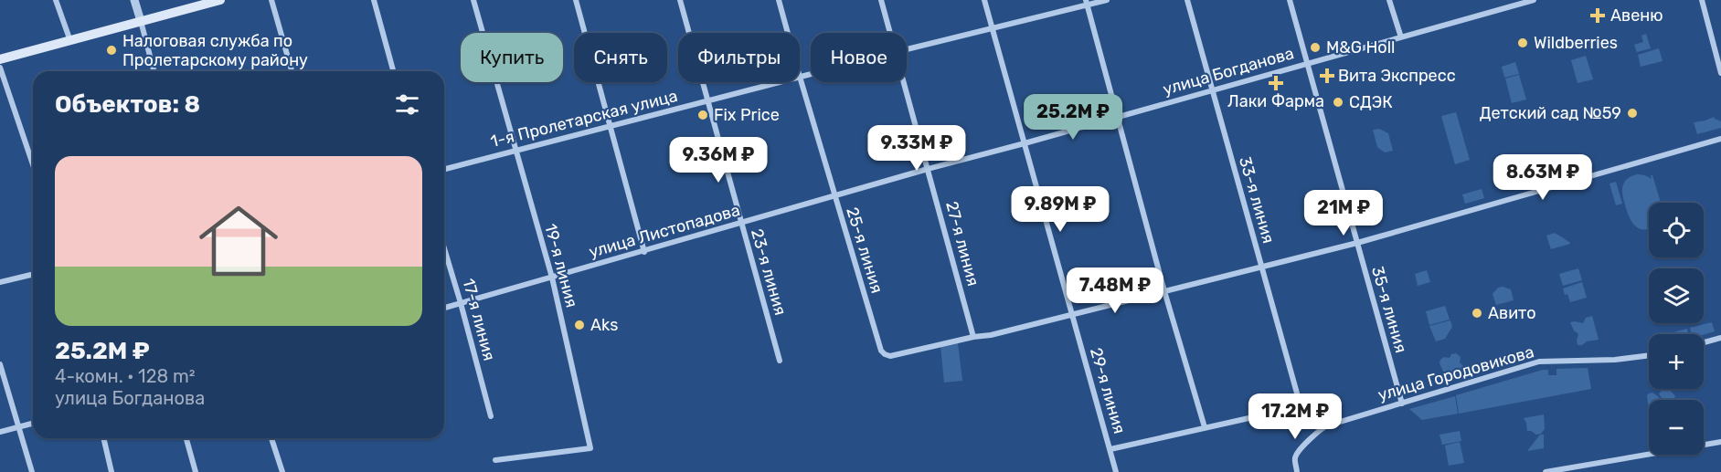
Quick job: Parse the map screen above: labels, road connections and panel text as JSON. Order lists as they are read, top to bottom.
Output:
{
  "streets": {
    "street": [
      "улица Богданова",
      "1-я Пролетарская улица",
      "33-я линия",
      "улица Листопадова",
      "27-я линия",
      "25-я линия",
      "19-я линия",
      "23-я линия",
      "35-я линия",
      "17-я линия",
      "улица Городовикова",
      "29-я линия"
    ]
  },
  "crossings": [
    ["улица Богданова", "33-я линия"],
    ["улица Богданова", "улица Листопадова"],
    ["улица Богданова", "27-я линия"],
    ["улица Богданова", "25-я линия"],
    ["улица Богданова", "35-я линия"],
    ["улица Богданова", "29-я линия"],
    ["1-я Пролетарская улица", "25-я линия"],
    ["1-я Пролетарская улица", "19-я линия"],
    ["1-я Пролетарская улица", "23-я линия"],
    ["1-я Пролетарская улица", "29-я линия"],
    ["улица Листопадова", "25-я линия"],
    ["улица Листопадова", "19-я линия"],
    ["улица Листопадова", "23-я линия"],
    ["улица Листопадова", "17-я линия"],
    ["27-я линия", "25-я линия"],
    ["35-я линия", "улица Городовикова"]
  ],
  "places": {
    "health": ["Авеню", "Вита Экспресс", "Лаки Фарма"],
    "other": [
      "Wildberries",
      "M&G Holl",
      "Налоговая служба по Пролетарскому району",
      "СДЭК",
      "Детский сад №59",
      "Fix Price",
      "Авито",
      "Aks"
    ]
  },
  "page": {
    "chip": [
      "Купить",
      "Снять",
      "Фильтры",
      "Новое"
    ],
    "heading": "Объектов: 8",
    "price": [
      "25.2M ₽",
      "9.33M ₽",
      "9.36M ₽",
      "8.63M ₽",
      "9.89M ₽",
      "21M ₽",
      "7.48M ₽",
      "17.2M ₽"
    ],
    "list": [
      {
        "name": "25.2M ₽",
        "note": "4-комн. · 128 m² · улица Богданова"
      }
    ],
    "map_buttons": ["+", "−"]
  }
}
